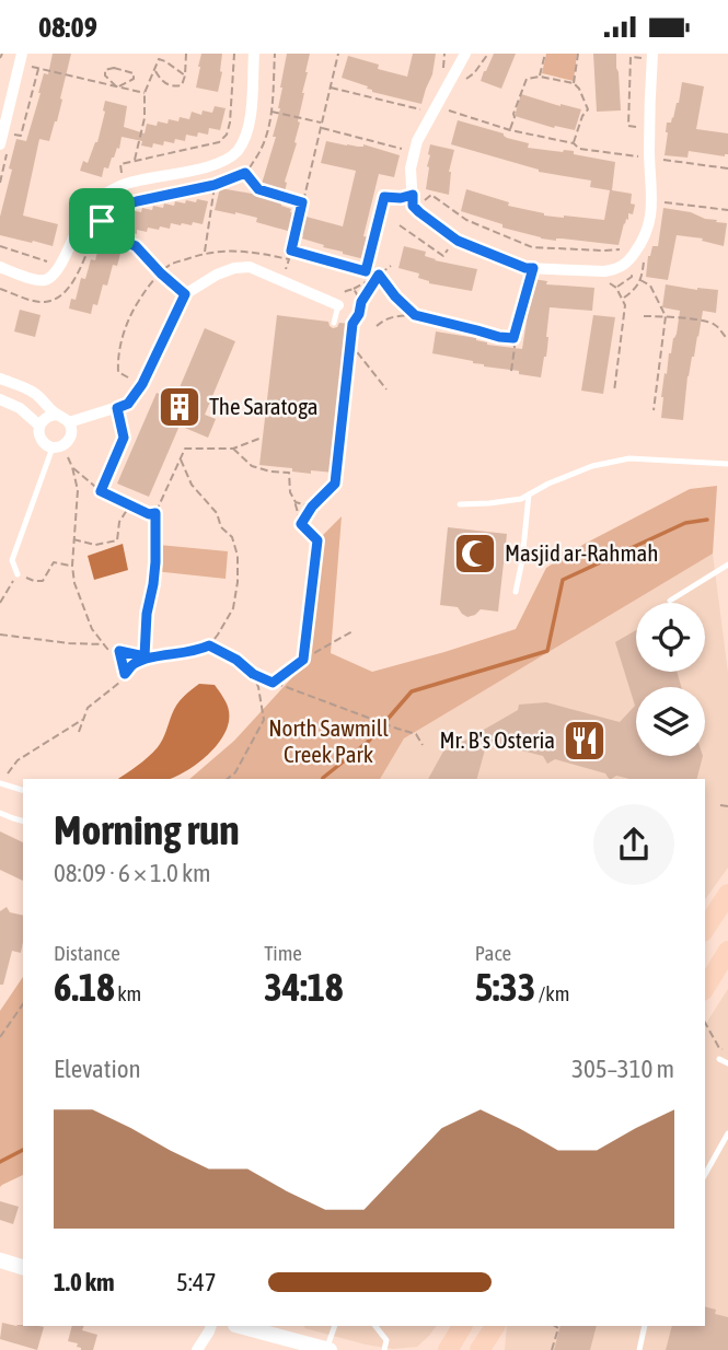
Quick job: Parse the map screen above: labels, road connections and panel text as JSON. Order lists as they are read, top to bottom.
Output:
{
  "parks": ["North Sawmill Creek Park"],
  "places": {
    "building": ["The Saratoga"],
    "mosque": ["Masjid ar-Rahmah"],
    "restaurant": ["Mr. B's Osteria"]
  },
  "page": {
    "status": "08:09",
    "heading": ["Morning run", "08:09 · 6 × 1.0 km"],
    "stats": [
      ["Distance", "6.18 km"],
      ["Time", "34:18"],
      ["Pace", "5:33 /km"]
    ],
    "chart": ["Elevation", "305–310 m"],
    "list": [
      {
        "name": "1.0 km",
        "note": "5:47"
      }
    ]
  }
}
